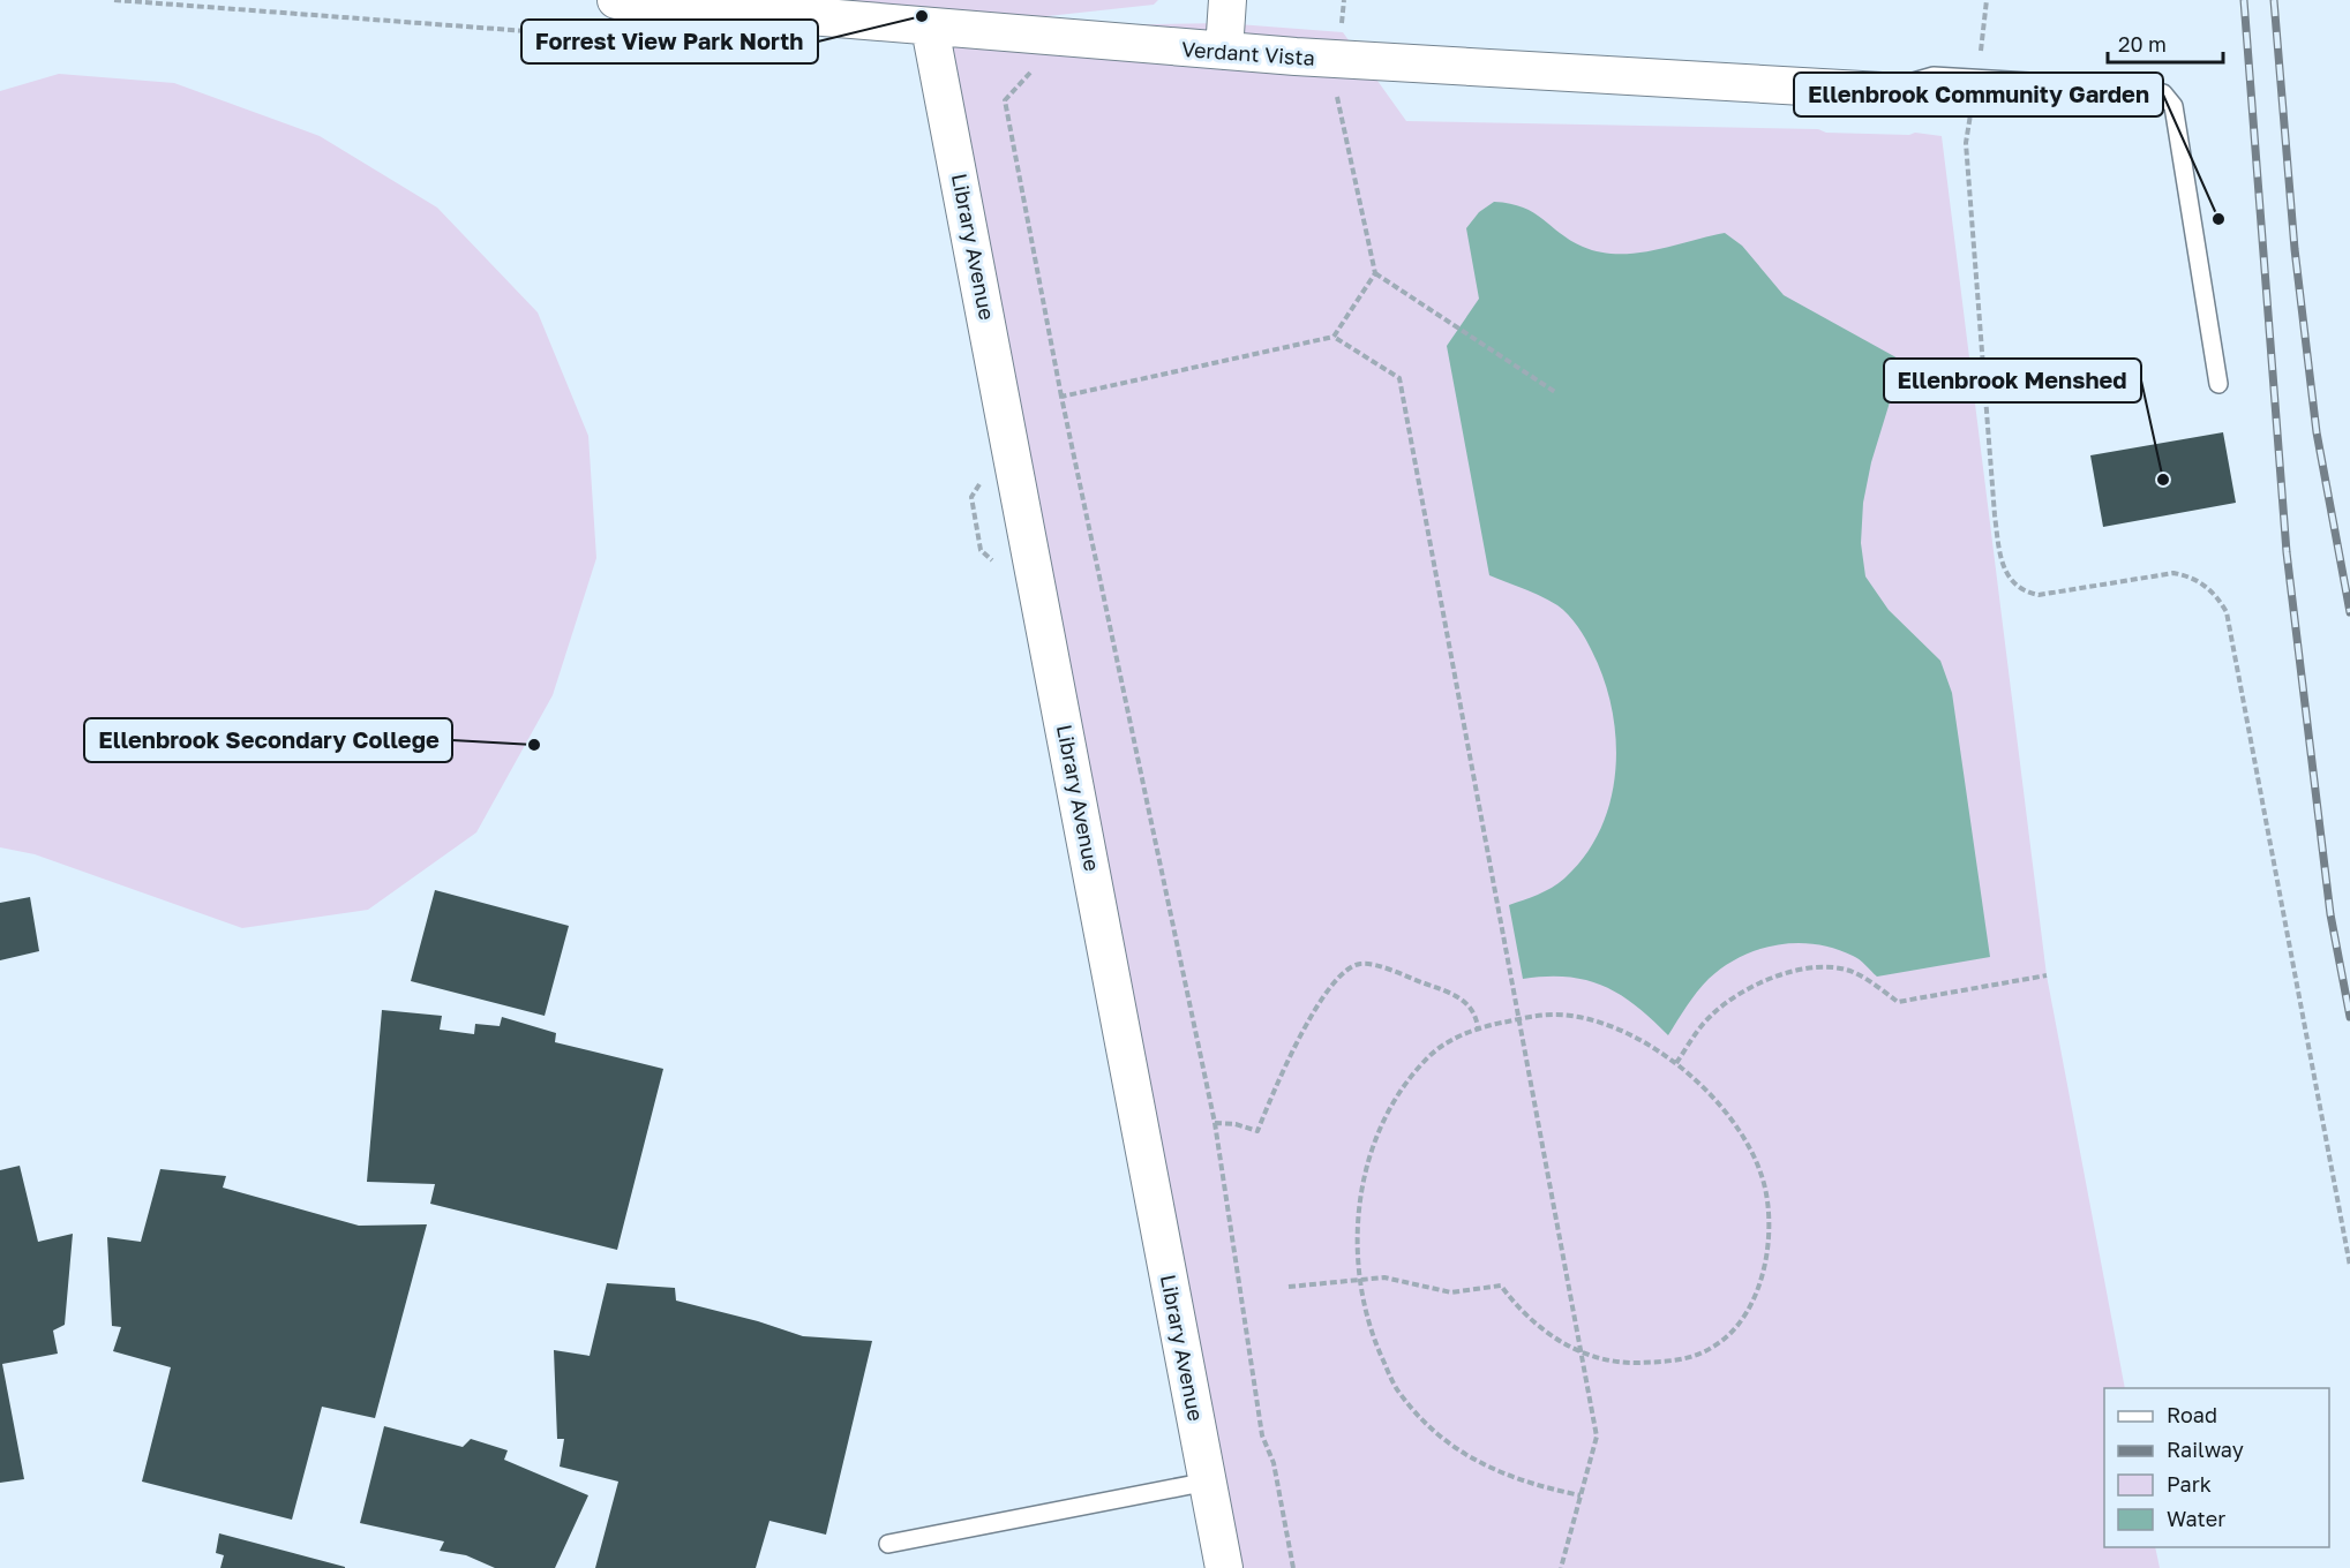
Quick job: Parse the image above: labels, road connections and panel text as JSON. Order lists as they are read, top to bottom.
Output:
{
  "streets": {
    "street": ["Verdant Vista", "Library Avenue"]
  },
  "crossings": [
    ["Verdant Vista", "Library Avenue"]
  ],
  "places": [
    "Forrest View Park North",
    "Ellenbrook Community Garden",
    "Ellenbrook Menshed",
    "Ellenbrook Secondary College"
  ],
  "legend": [
    "Road",
    "Railway",
    "Park",
    "Water"
  ],
  "scale_bar": "20 m"
}
